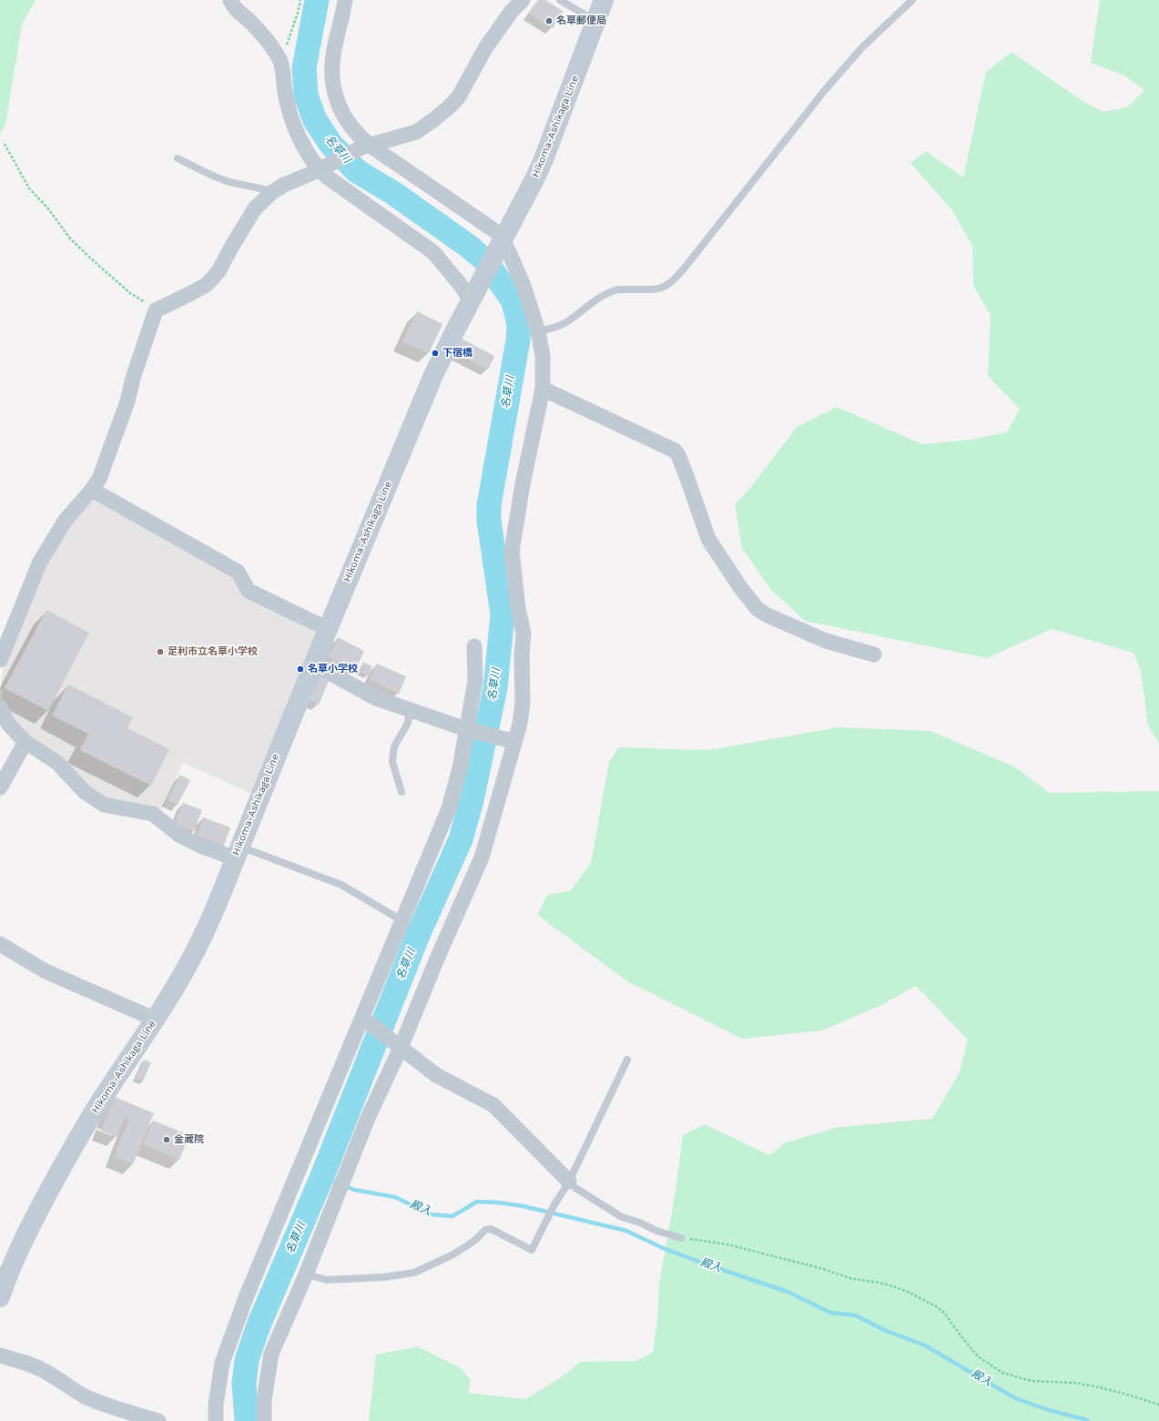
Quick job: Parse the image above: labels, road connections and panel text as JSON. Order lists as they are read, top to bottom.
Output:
{
  "streets": {
    "main road": ["Hikoma-Ashikaga Line"]
  },
  "water": ["名草川", "殿入"],
  "places": [
    "名草郵便局",
    "下宿橋",
    "足利市立名草小学校",
    "名草小学校",
    "金蔵院"
  ]
}
